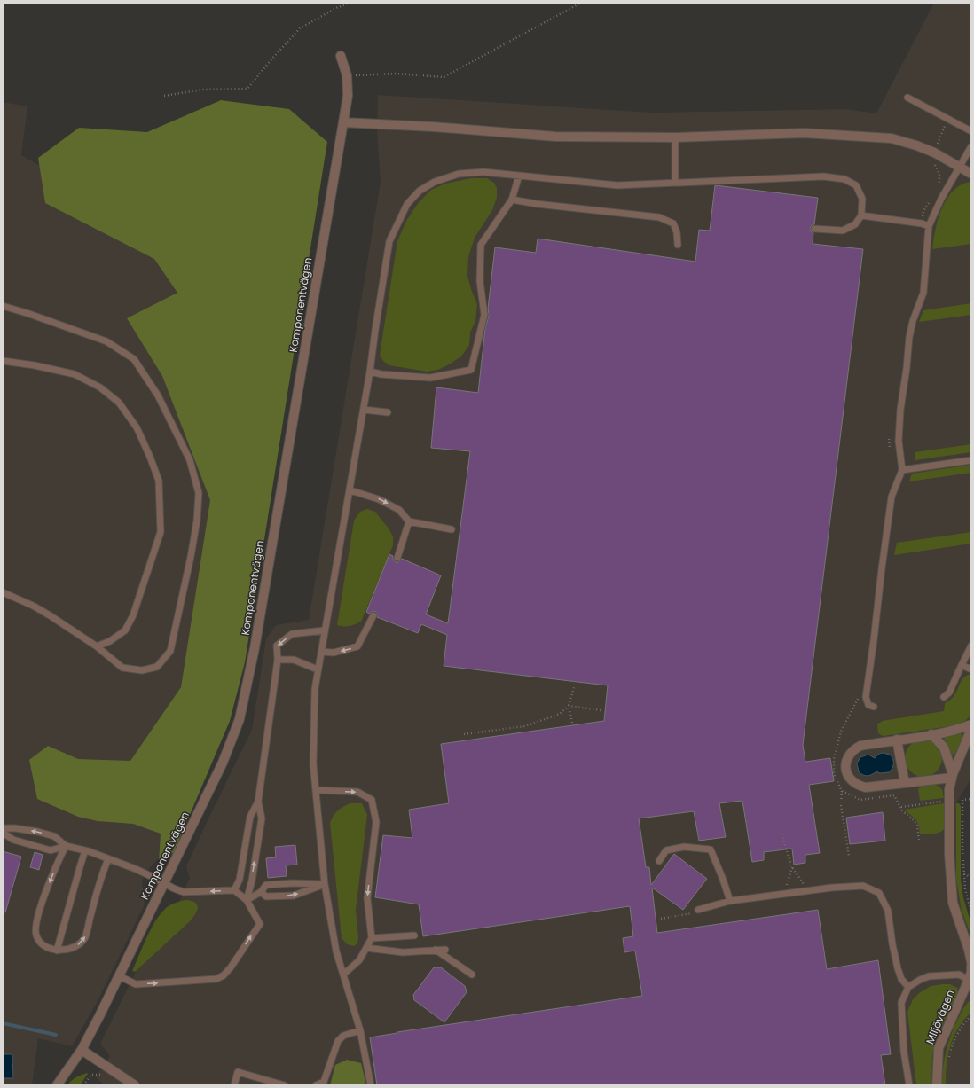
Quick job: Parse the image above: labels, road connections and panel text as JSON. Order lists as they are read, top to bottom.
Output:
{
  "streets": {
    "street": ["Komponentvägen", "Miljövägen"]
  }
}
